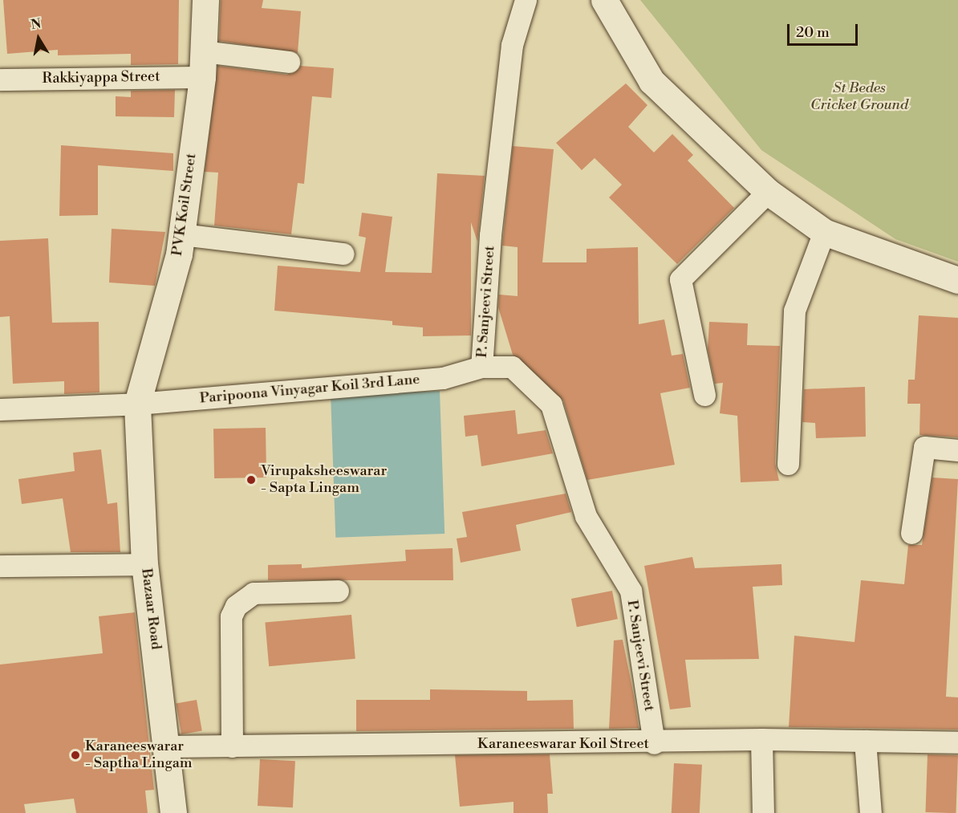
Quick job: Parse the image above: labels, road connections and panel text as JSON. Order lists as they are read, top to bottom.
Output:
{
  "streets": {
    "street": [
      "Rakkiyappa Street",
      "PVK Koil Street",
      "P. Sanjeevi Street",
      "Paripoona Vinyagar Koil 3rd Lane",
      "Bazaar Road",
      "Karaneeswarar Koil Street"
    ]
  },
  "crossings": [
    ["Rakkiyappa Street", "PVK Koil Street"],
    ["PVK Koil Street", "Paripoona Vinyagar Koil 3rd Lane"],
    ["PVK Koil Street", "Bazaar Road"],
    ["P. Sanjeevi Street", "Paripoona Vinyagar Koil 3rd Lane"],
    ["P. Sanjeevi Street", "Karaneeswarar Koil Street"],
    ["Paripoona Vinyagar Koil 3rd Lane", "Bazaar Road"],
    ["Bazaar Road", "Karaneeswarar Koil Street"]
  ],
  "parks": ["St Bedes Cricket Ground"],
  "places": ["Virupaksheeswarar - Sapta Lingam", "Karaneeswarar - Saptha Lingam"],
  "scale_bar": "20 m",
  "north": "top"
}
